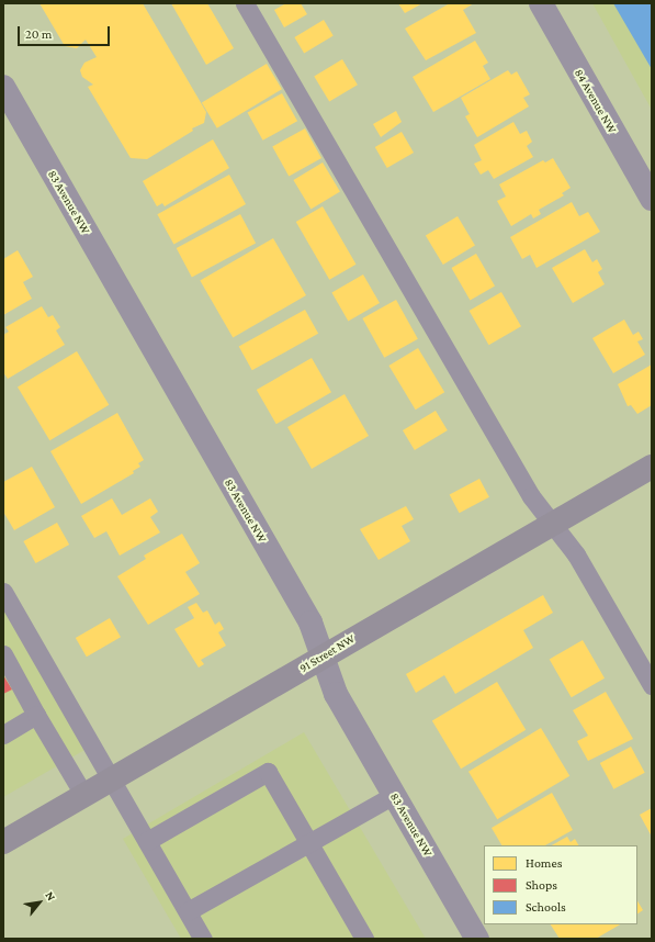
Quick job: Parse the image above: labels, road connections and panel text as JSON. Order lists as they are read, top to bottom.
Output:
{
  "streets": {
    "street": ["84 Avenue NW", "83 Avenue NW", "91 Street NW"]
  },
  "crossings": [
    ["83 Avenue NW", "91 Street NW"]
  ],
  "legend": ["Homes", "Shops", "Schools"],
  "scale_bar": "20 m",
  "north": "top right"
}
